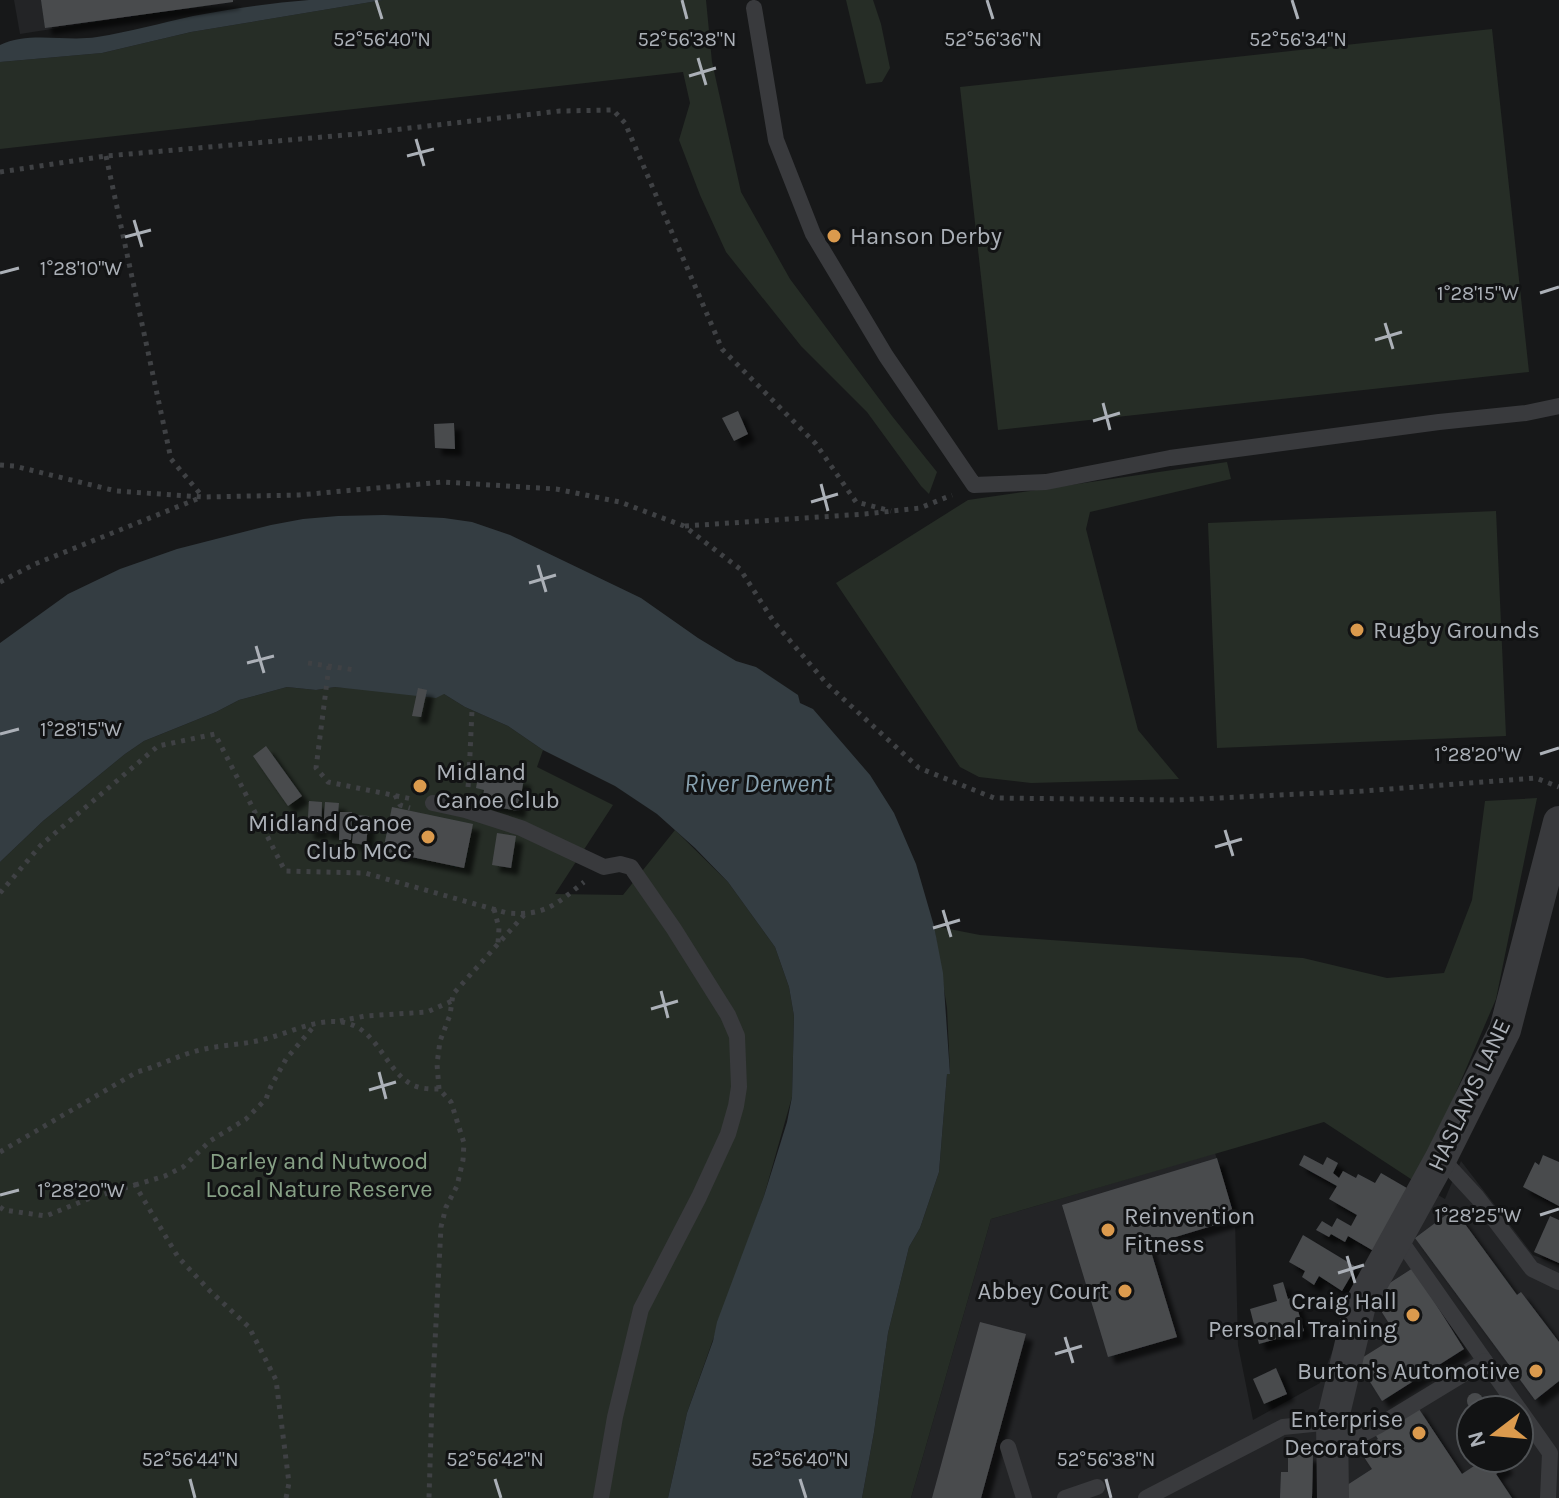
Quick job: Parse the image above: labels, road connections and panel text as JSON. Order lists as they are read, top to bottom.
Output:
{
  "streets": {
    "street": ["HASLAMS LANE"]
  },
  "water": ["River Derwent"],
  "parks": ["Darley and Nutwood Local Nature Reserve"],
  "places": [
    "Hanson Derby",
    "Rugby Grounds",
    "Midland Canoe Club",
    "Midland Canoe Club MCC",
    "Reinvention Fitness",
    "Abbey Court",
    "Craig Hall Personal Training",
    "Burton's Automotive",
    "Enterprise Decorators"
  ],
  "north": "left",
  "coordinates": [
    "52°56'40\"N",
    "52°56'38\"N",
    "52°56'36\"N",
    "52°56'34\"N",
    "1°28'10\"W",
    "1°28'15\"W",
    "1°28'20\"W",
    "1°28'25\"W",
    "52°56'44\"N",
    "52°56'42\"N"
  ]
}
